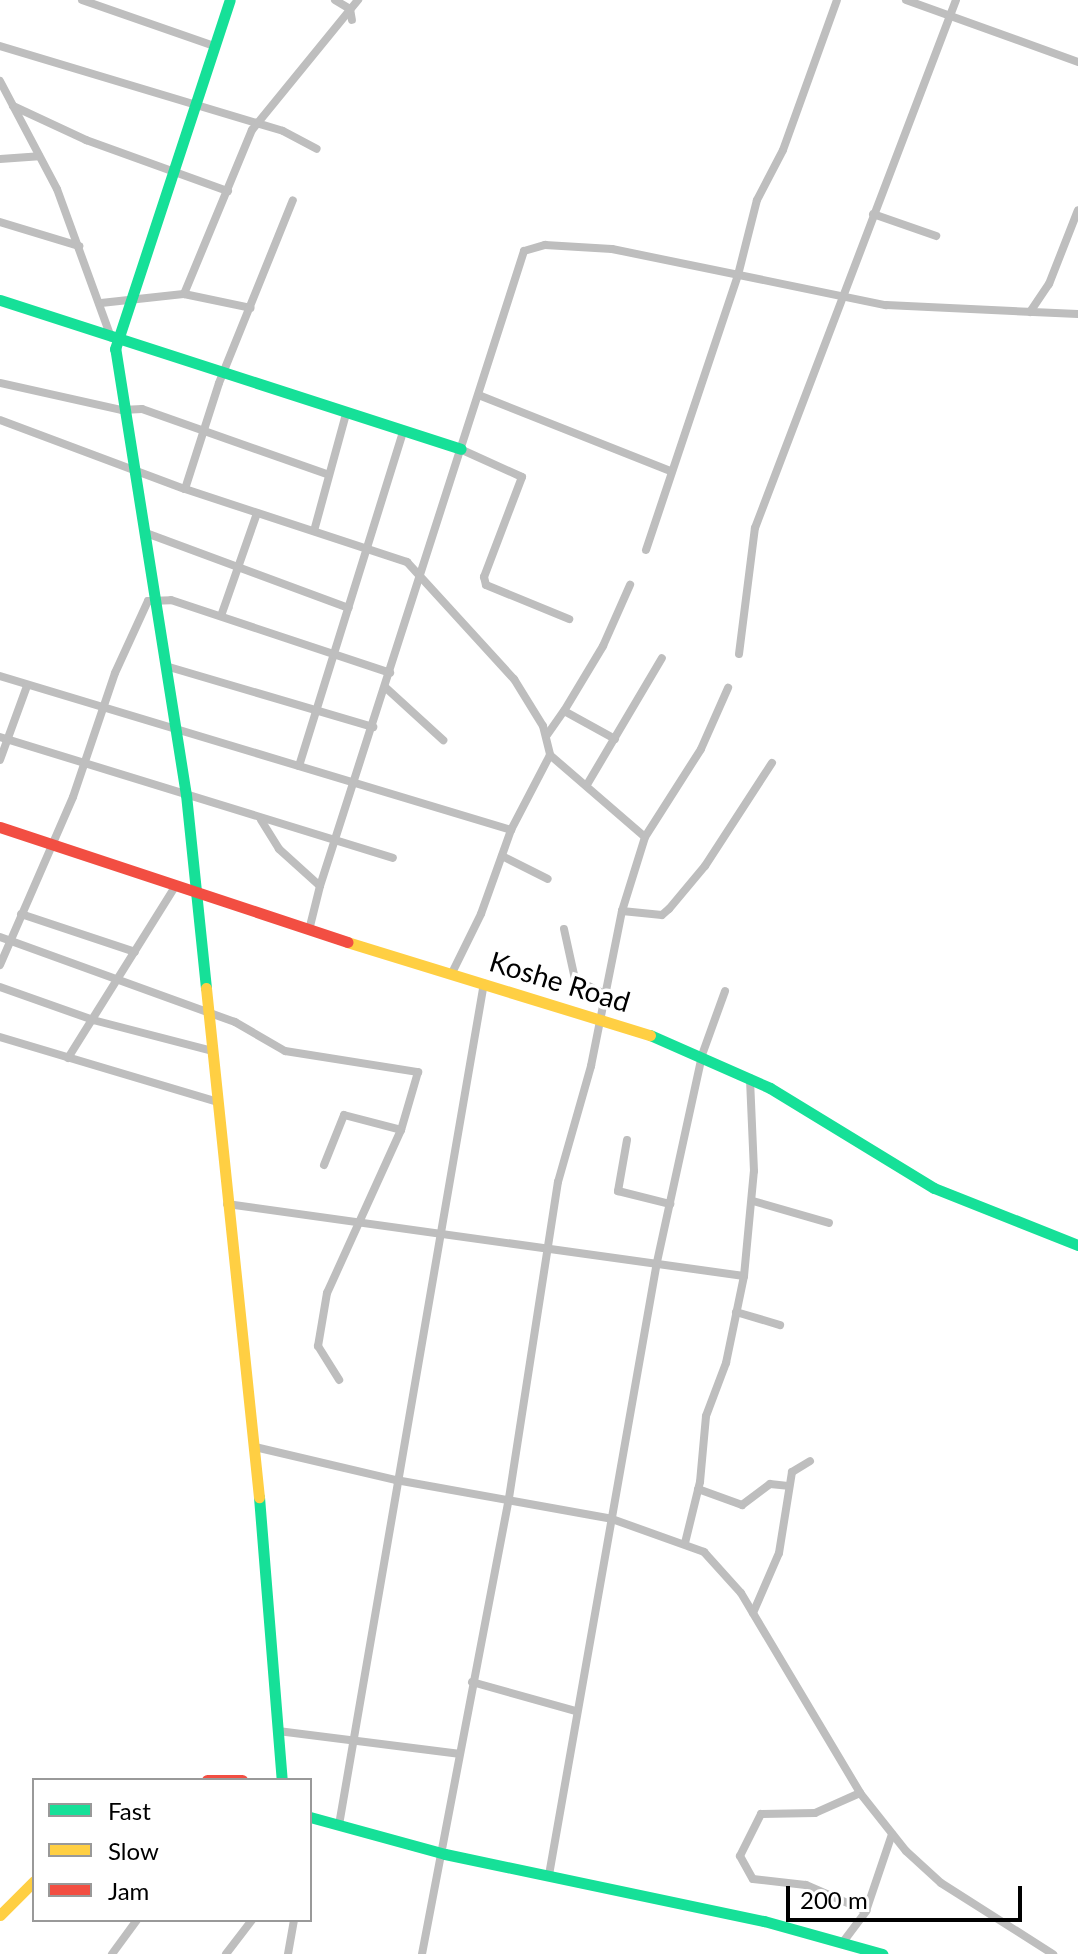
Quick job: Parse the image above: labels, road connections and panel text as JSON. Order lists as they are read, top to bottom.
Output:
{
  "streets": {
    "street": ["Koshe Road"]
  },
  "legend": ["Fast", "Slow", "Jam"],
  "scale_bar": "200 m"
}
